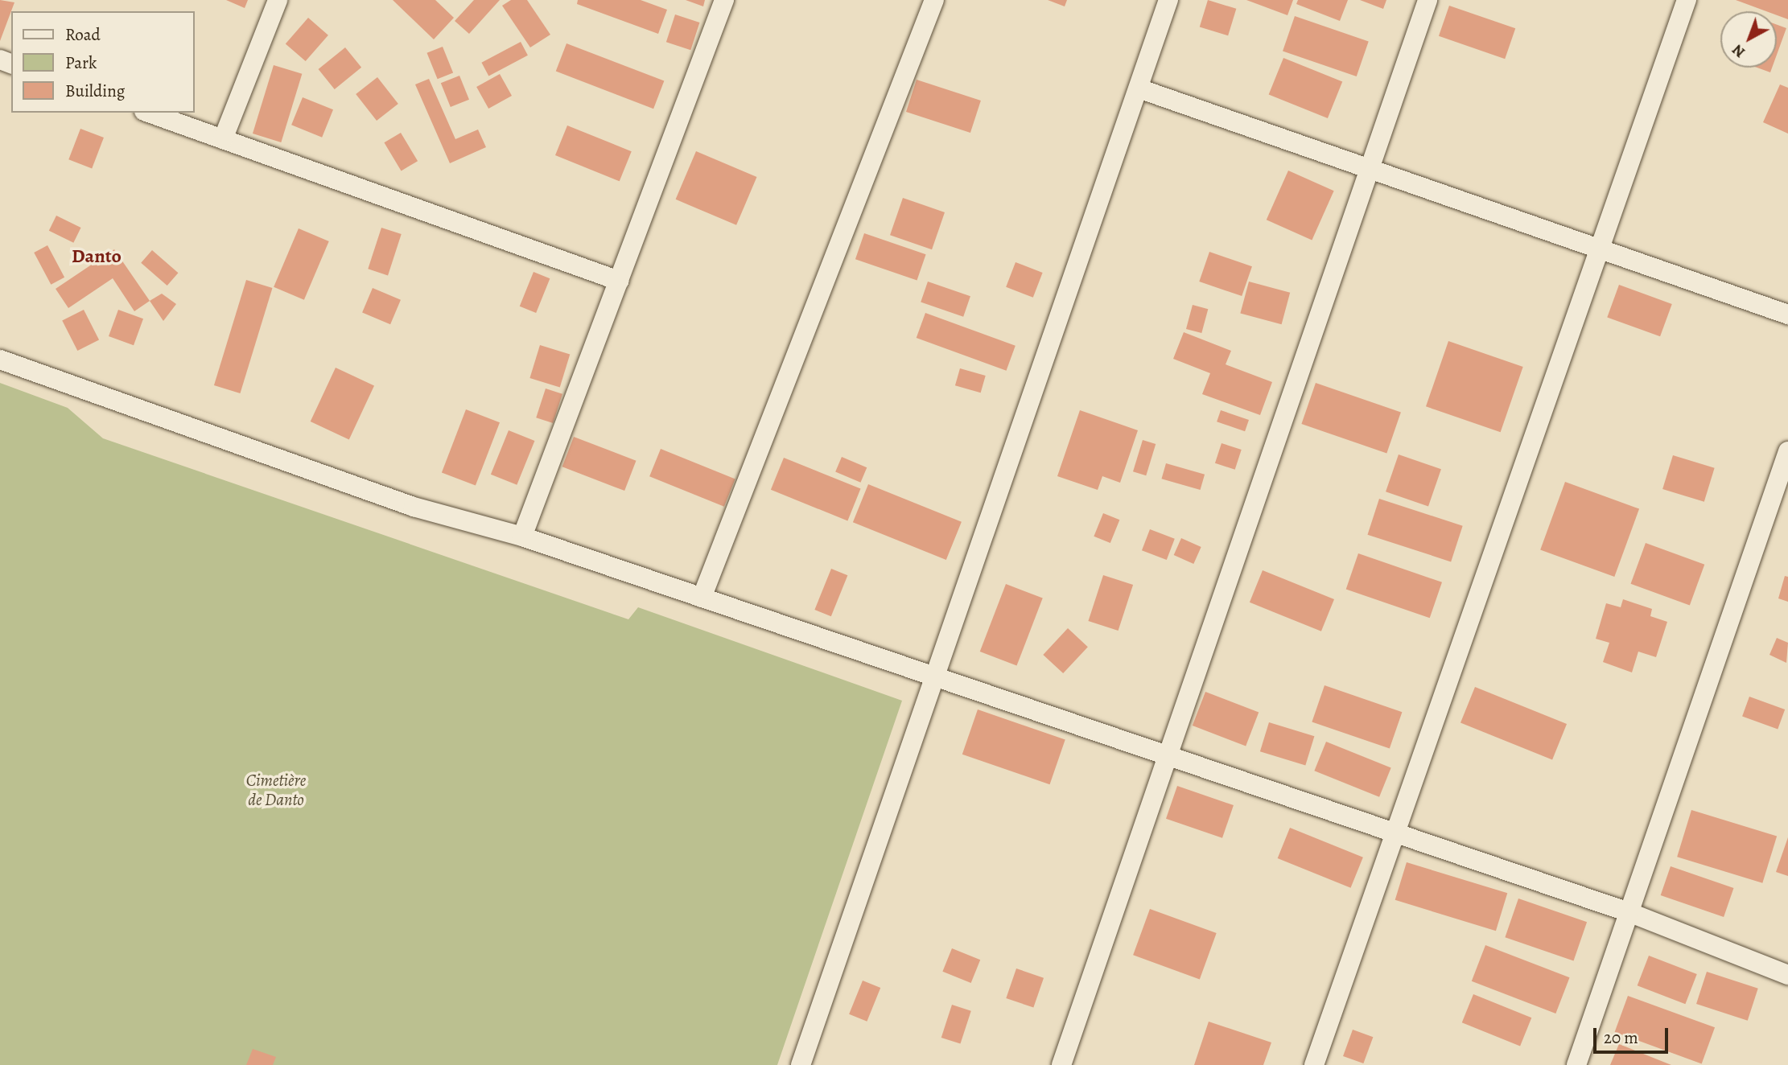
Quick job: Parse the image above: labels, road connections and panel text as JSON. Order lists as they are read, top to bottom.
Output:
{
  "districts": ["Danto"],
  "parks": ["Cimetière de Danto"],
  "legend": ["Road", "Park", "Building"],
  "scale_bar": "20 m",
  "north": "bottom left"
}
